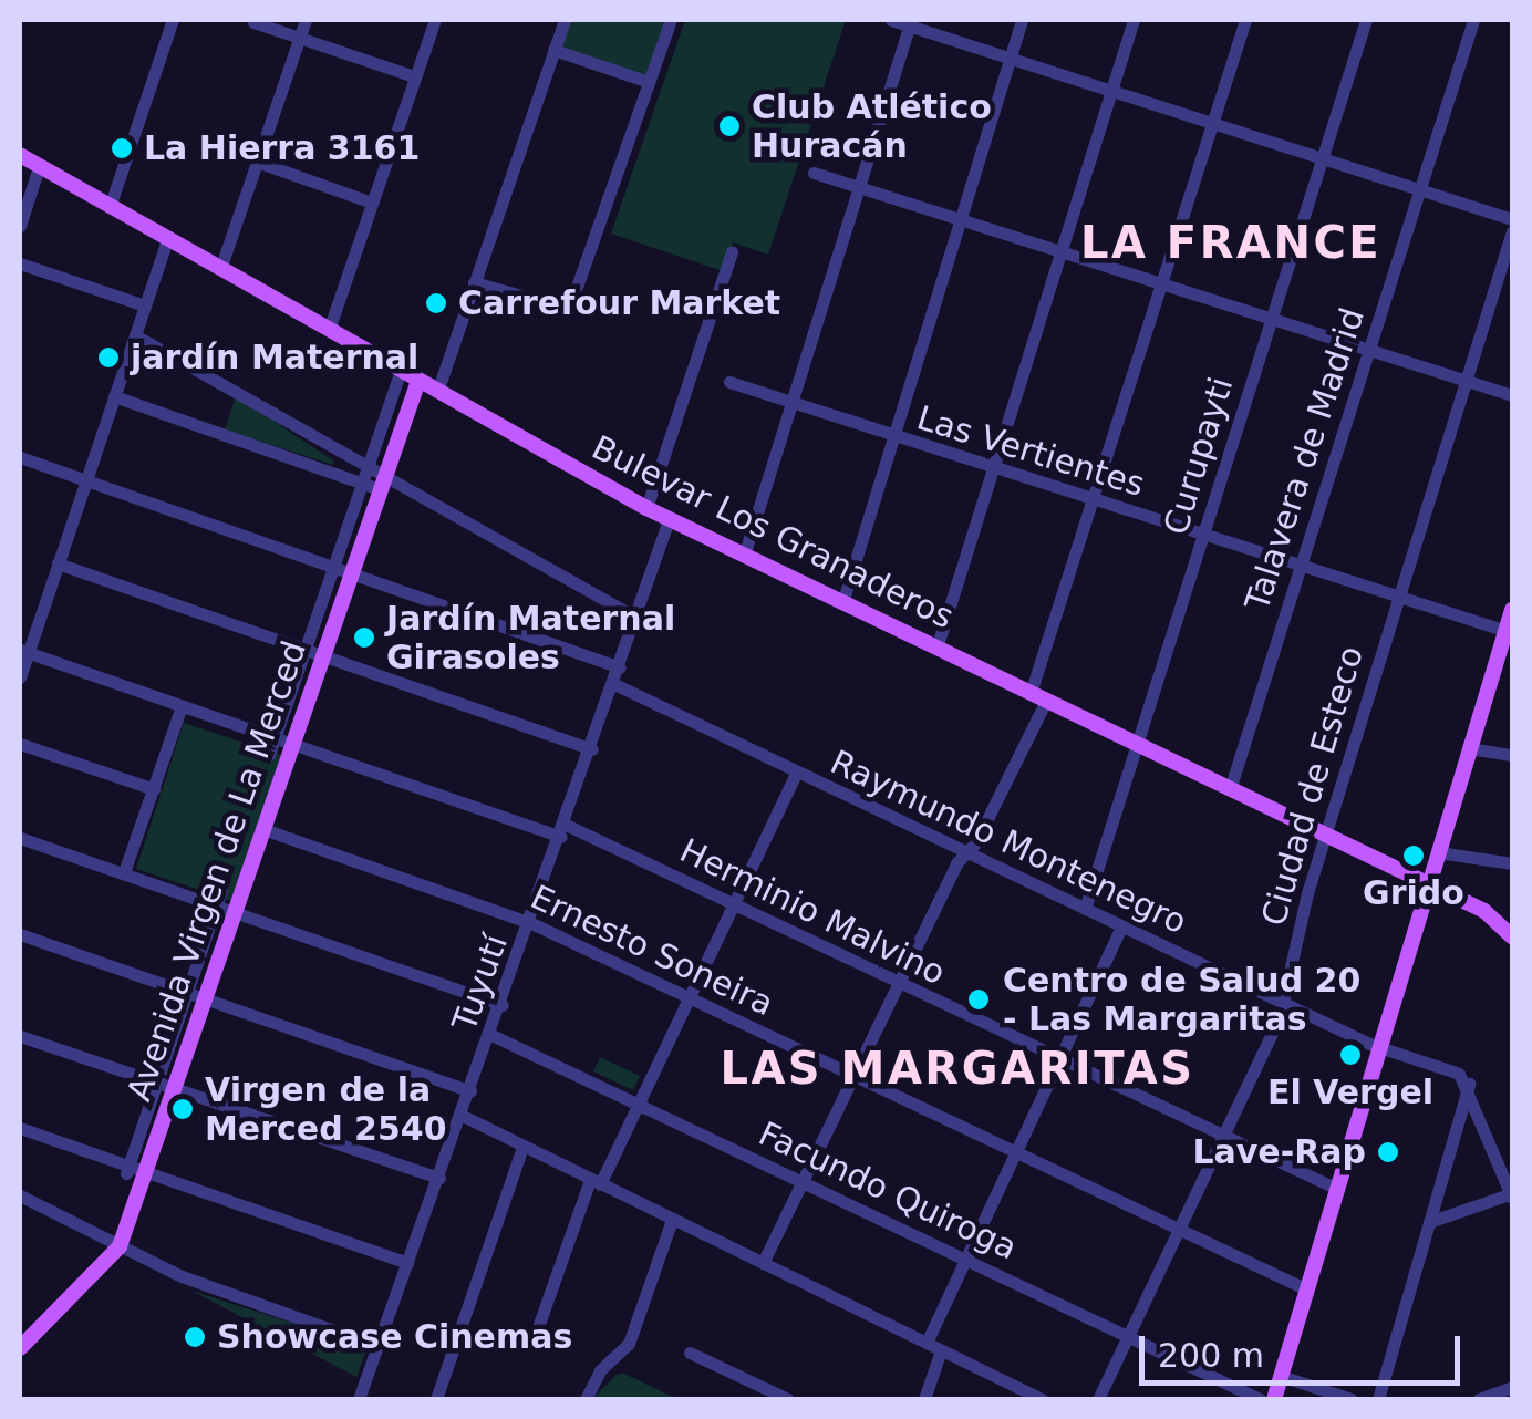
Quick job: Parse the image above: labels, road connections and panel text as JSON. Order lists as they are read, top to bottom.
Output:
{
  "streets": {
    "main road": ["Bulevar Los Granaderos", "Avenida Virgen de La Merced"],
    "street": [
      "Las Vertientes",
      "Curupayti",
      "Talavera de Madrid",
      "Ciudad de Esteco",
      "Raymundo Montenegro",
      "Herminio Malvino",
      "Ernesto Soneira",
      "Tuyutí",
      "Facundo Quiroga"
    ]
  },
  "crossings": [
    ["Las Vertientes", "Curupayti"],
    ["Las Vertientes", "Talavera de Madrid"],
    ["Las Vertientes", "Ciudad de Esteco"],
    ["Curupayti", "Bulevar Los Granaderos"],
    ["Curupayti", "Raymundo Montenegro"],
    ["Talavera de Madrid", "Bulevar Los Granaderos"],
    ["Bulevar Los Granaderos", "Ciudad de Esteco"],
    ["Bulevar Los Granaderos", "Avenida Virgen de La Merced"],
    ["Bulevar Los Granaderos", "Tuyutí"],
    ["Ciudad de Esteco", "Raymundo Montenegro"],
    ["Ciudad de Esteco", "Herminio Malvino"],
    ["Ciudad de Esteco", "Ernesto Soneira"],
    ["Ciudad de Esteco", "Facundo Quiroga"],
    ["Raymundo Montenegro", "Tuyutí"],
    ["Avenida Virgen de La Merced", "Herminio Malvino"],
    ["Avenida Virgen de La Merced", "Ernesto Soneira"],
    ["Herminio Malvino", "Tuyutí"],
    ["Ernesto Soneira", "Tuyutí"],
    ["Tuyutí", "Facundo Quiroga"]
  ],
  "districts": ["LA FRANCE", "LAS MARGARITAS"],
  "places": [
    "Club Atlético Huracán",
    "La Hierra 3161",
    "Carrefour Market",
    "jardín Maternal",
    "Jardín Maternal Girasoles",
    "Grido",
    "Centro de Salud 20 - Las Margaritas",
    "El Vergel",
    "Virgen de la Merced 2540",
    "Lave-Rap",
    "Showcase Cinemas"
  ],
  "scale_bar": "200 m"
}
